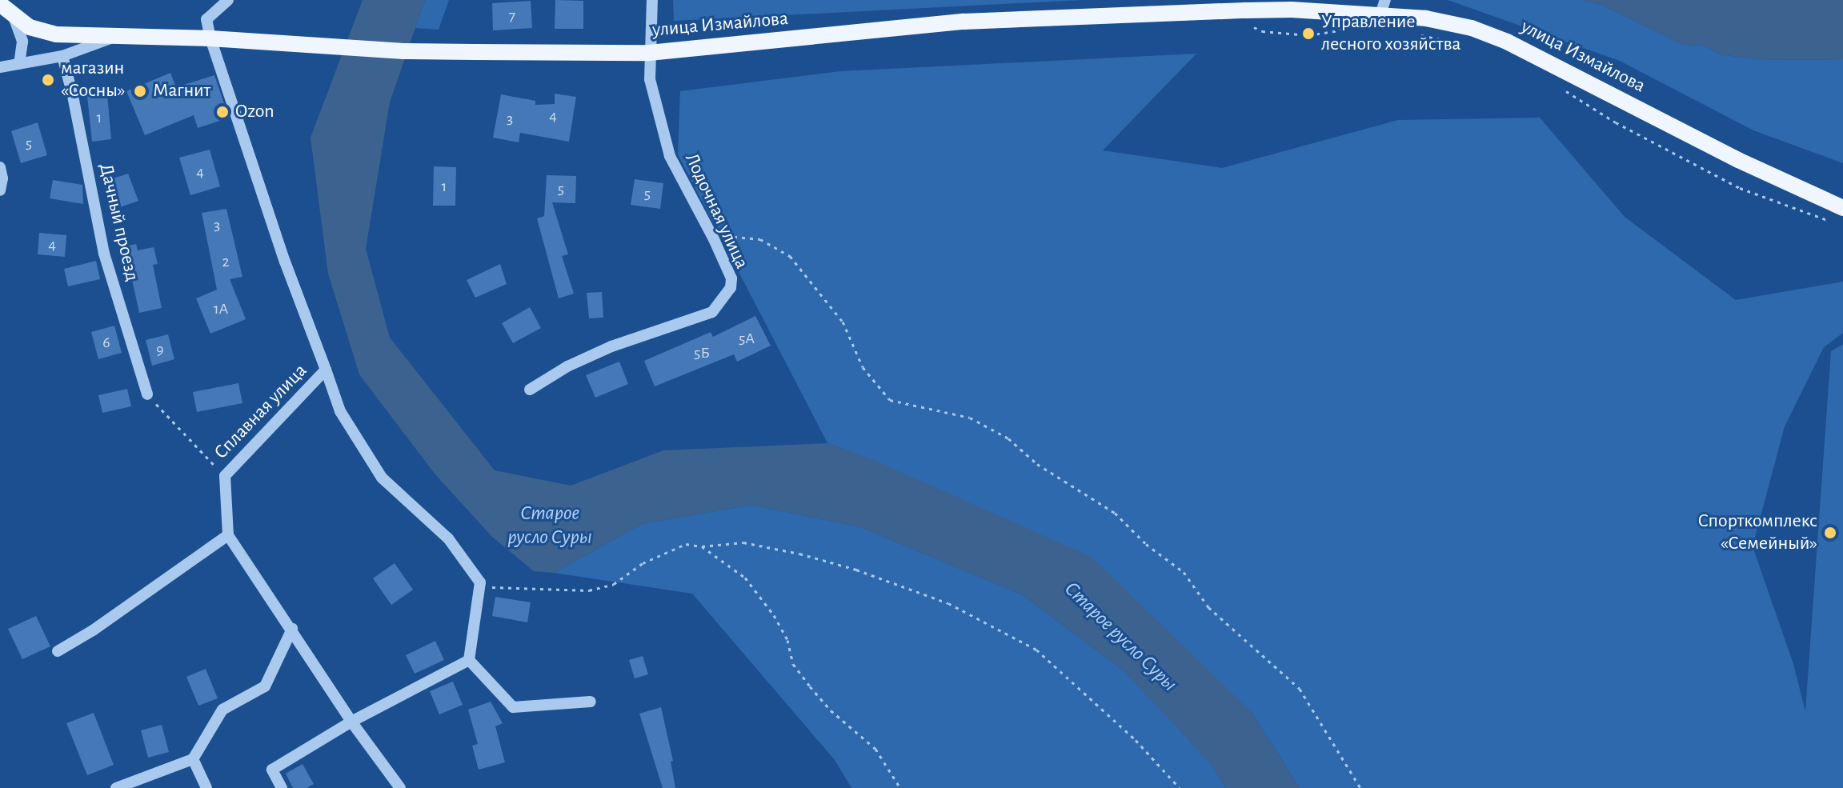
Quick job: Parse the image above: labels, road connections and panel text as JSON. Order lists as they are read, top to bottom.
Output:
{
  "streets": {
    "main road": ["улица Измайлова"],
    "street": ["Лодочная улица", "Дачный проезд", "Сплавная улица"]
  },
  "crossings": [
    ["улица Измайлова", "Лодочная улица"],
    ["улица Измайлова", "Сплавная улица"]
  ],
  "water": ["Старое русло Суры"],
  "places": [
    "Управление лесного хозяйства",
    "магазин «Сосны»",
    "Магнит",
    "Ozon",
    "Спорткомплекс «Семейный»"
  ],
  "house_numbers": [
    "7",
    "4",
    "1",
    "3",
    "5",
    "4",
    "1",
    "5",
    "5",
    "3",
    "4",
    "2",
    "1А",
    "5А",
    "6",
    "9",
    "5Б"
  ]
}
